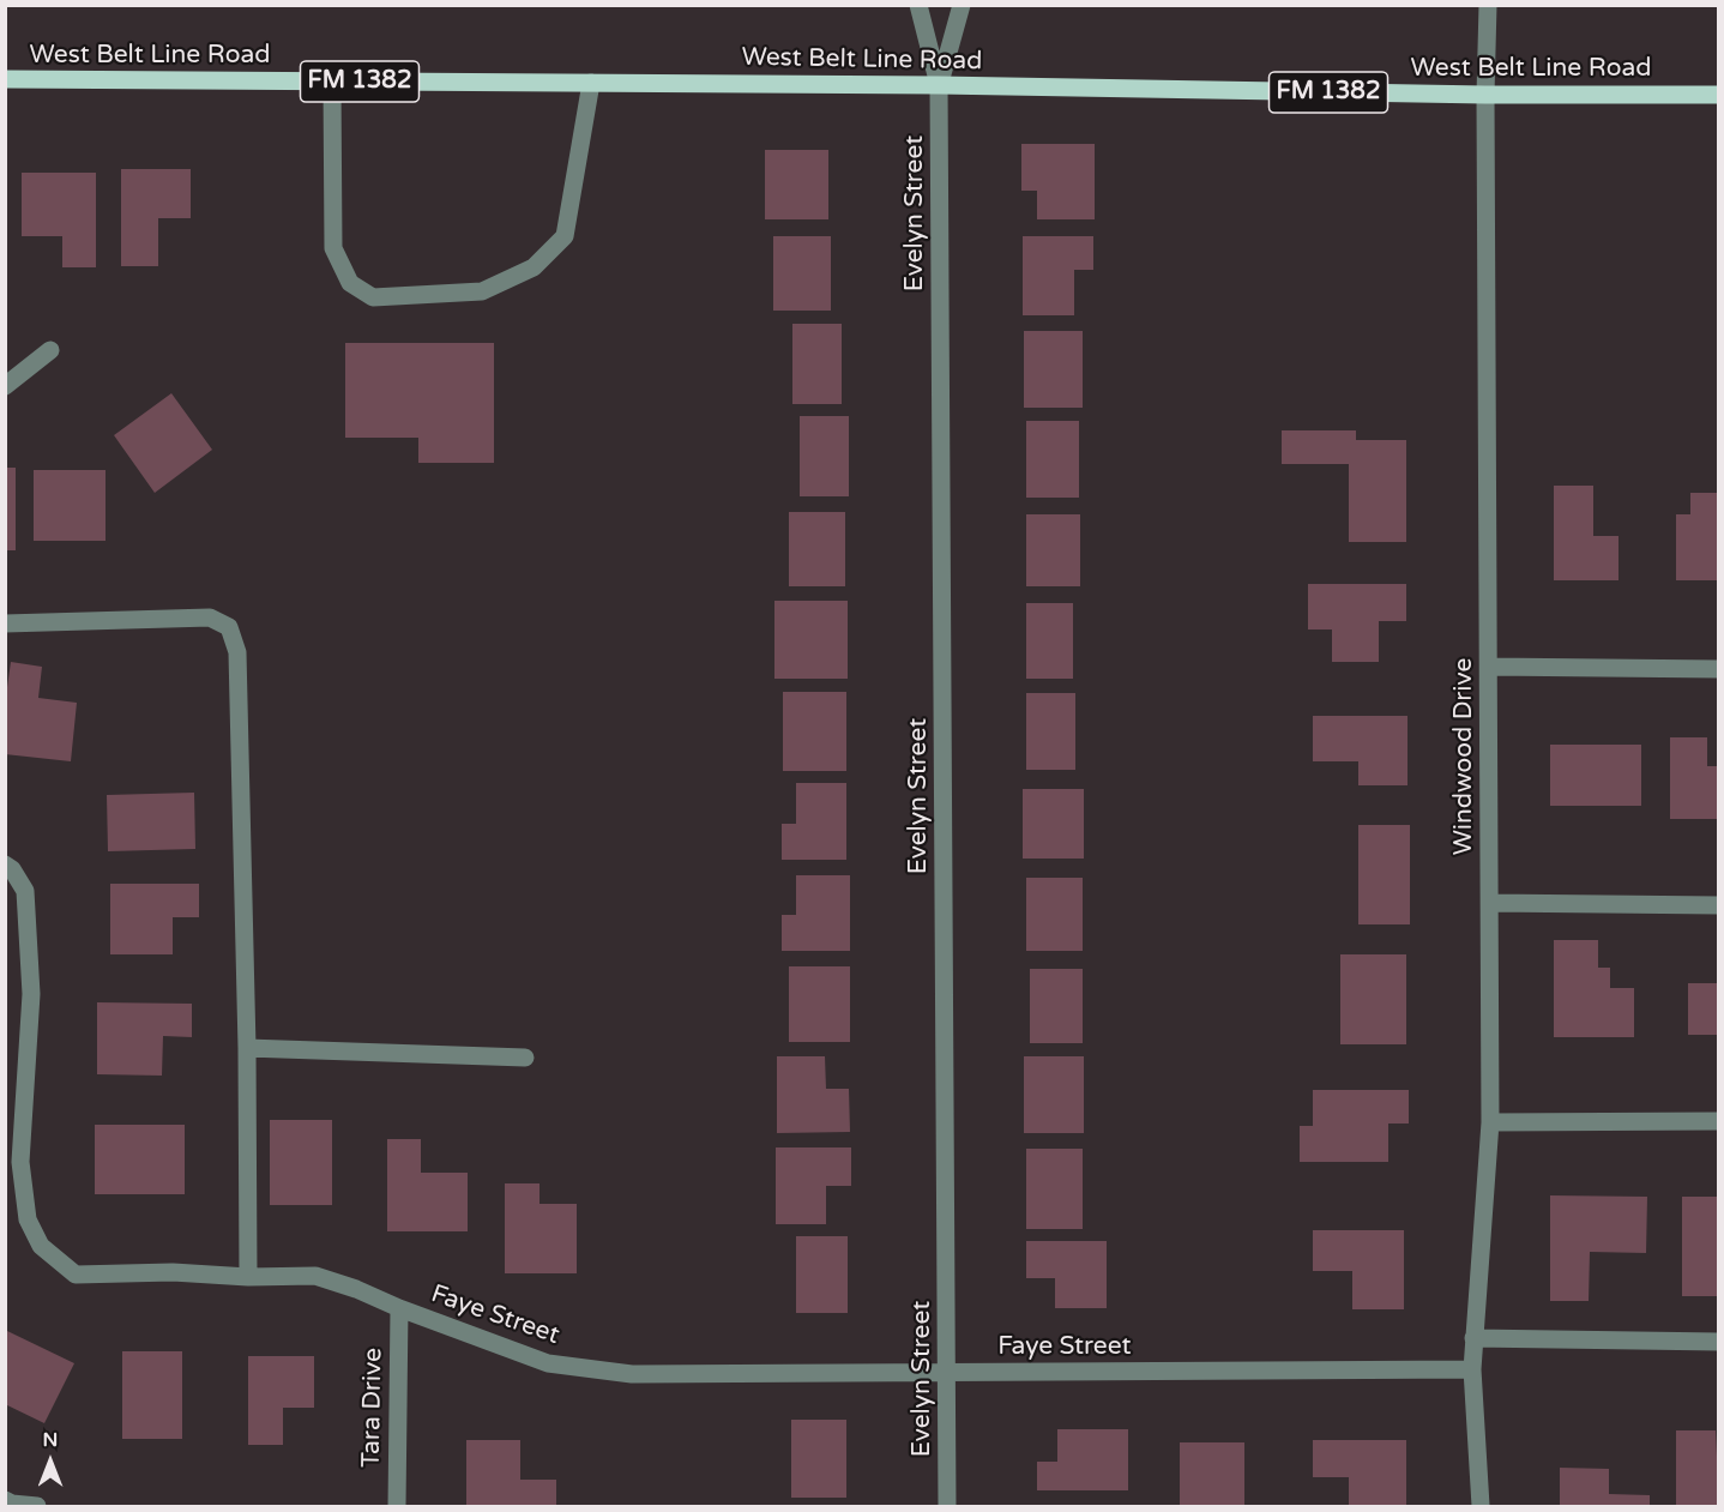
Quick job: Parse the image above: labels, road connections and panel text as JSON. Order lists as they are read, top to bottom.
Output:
{
  "streets": {
    "main road": ["West Belt Line Road", "FM 1382"],
    "street": [
      "Evelyn Street",
      "Windwood Drive",
      "Faye Street",
      "Tara Drive"
    ]
  },
  "crossings": [
    ["West Belt Line Road", "Evelyn Street"],
    ["West Belt Line Road", "Windwood Drive"],
    ["Evelyn Street", "Faye Street"],
    ["Windwood Drive", "Faye Street"],
    ["Faye Street", "Tara Drive"]
  ],
  "north": "top"
}
